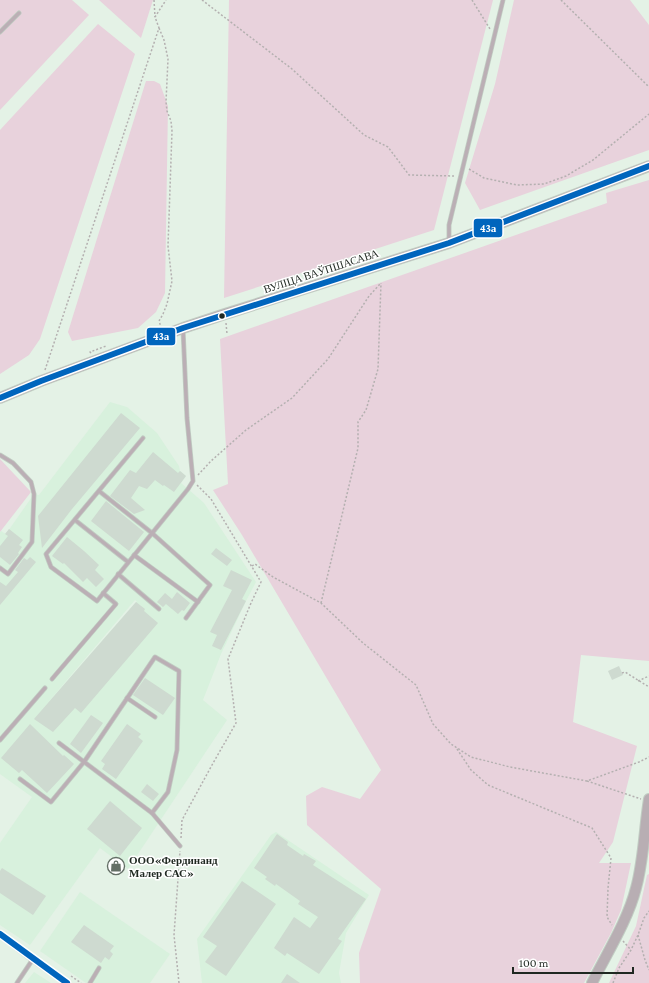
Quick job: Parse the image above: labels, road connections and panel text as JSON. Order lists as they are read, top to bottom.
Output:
{
  "streets": {
    "main road": ["ВУЛІЦА ВАЎПШАСАВА"]
  },
  "places": {
    "shop": ["ООО«Фердинанд Малер САС»"]
  },
  "lines": ["transit line 43а"],
  "scale_bar": "100 m"
}
